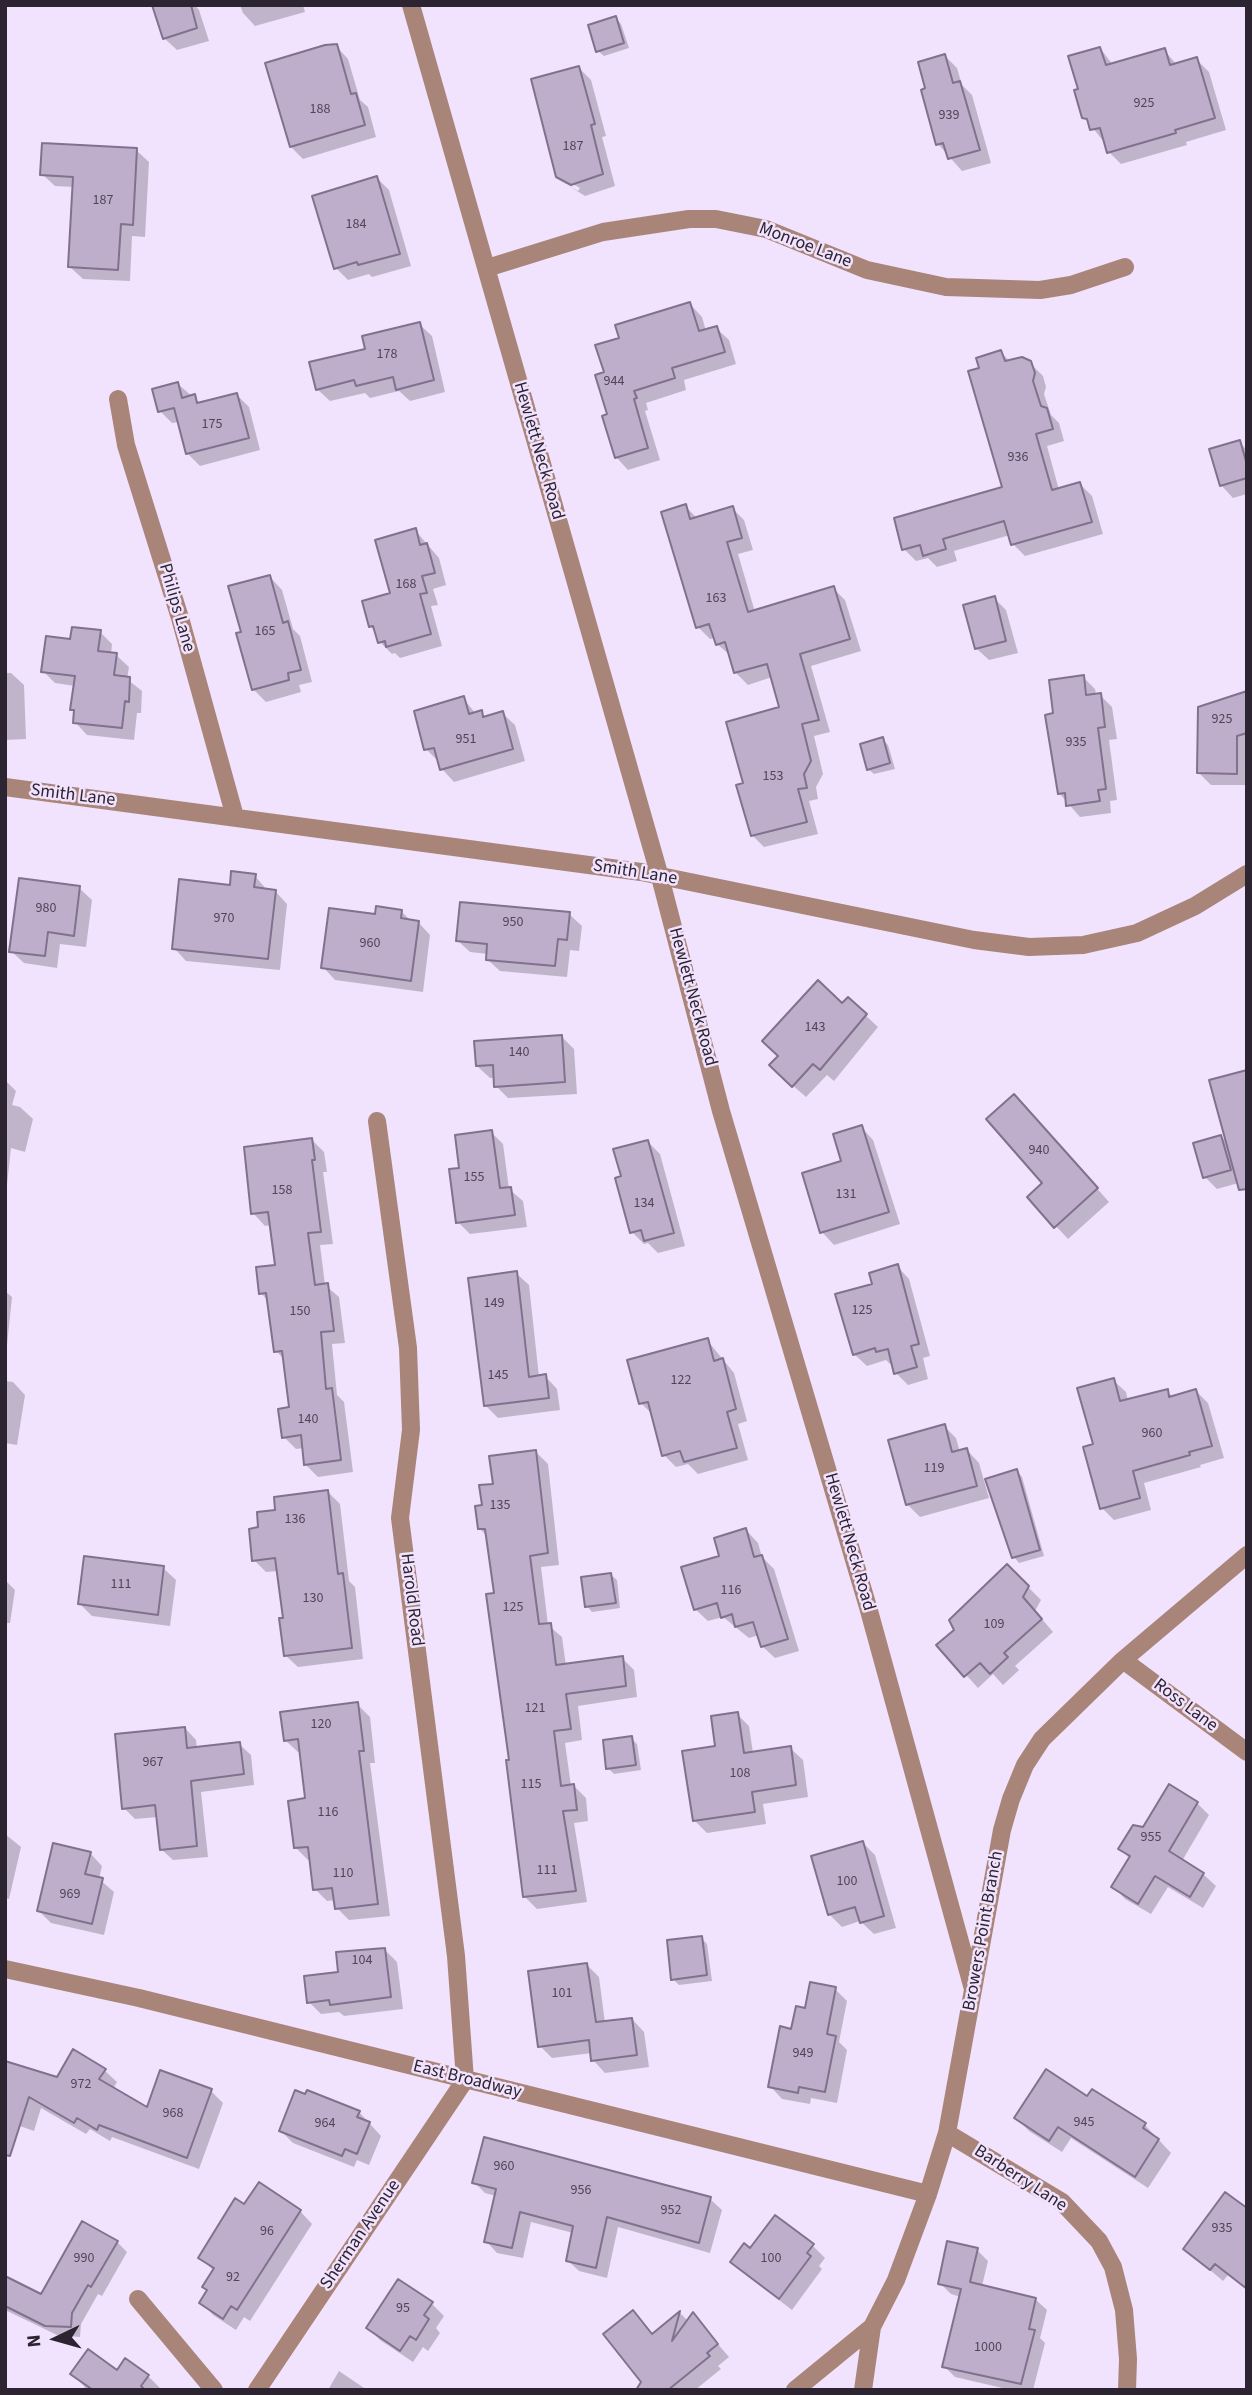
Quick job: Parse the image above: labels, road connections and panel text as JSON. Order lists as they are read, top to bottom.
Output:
{
  "streets": {
    "street": [
      "Monroe Lane",
      "Hewlett Neck Road",
      "Philips Lane",
      "Smith Lane",
      "Harold Road",
      "Ross Lane",
      "Browers Point Branch",
      "East Broadway",
      "Barberry Lane",
      "Sherman Avenue"
    ]
  },
  "crossings": [
    ["Monroe Lane", "Hewlett Neck Road"],
    ["Hewlett Neck Road", "Smith Lane"],
    ["Hewlett Neck Road", "Browers Point Branch"],
    ["Philips Lane", "Smith Lane"],
    ["Harold Road", "East Broadway"],
    ["Harold Road", "Sherman Avenue"],
    ["Ross Lane", "Browers Point Branch"],
    ["Browers Point Branch", "East Broadway"],
    ["Browers Point Branch", "Barberry Lane"],
    ["East Broadway", "Sherman Avenue"]
  ],
  "house_numbers": [
    "925",
    "188",
    "939",
    "187",
    "187",
    "184",
    "178",
    "944",
    "175",
    "936",
    "168",
    "163",
    "165",
    "925",
    "951",
    "935",
    "153",
    "980",
    "970",
    "950",
    "960",
    "143",
    "140",
    "940",
    "155",
    "158",
    "131",
    "134",
    "149",
    "125",
    "150",
    "145",
    "122",
    "140",
    "960",
    "119",
    "135",
    "136",
    "111",
    "116",
    "130",
    "125",
    "109",
    "121",
    "120",
    "967",
    "108",
    "115",
    "116",
    "955",
    "111",
    "110",
    "100",
    "969",
    "104",
    "101",
    "949",
    "972",
    "968",
    "945",
    "964",
    "960",
    "956",
    "952",
    "935",
    "96",
    "990",
    "100",
    "92",
    "95",
    "1000"
  ],
  "north": "left"
}
